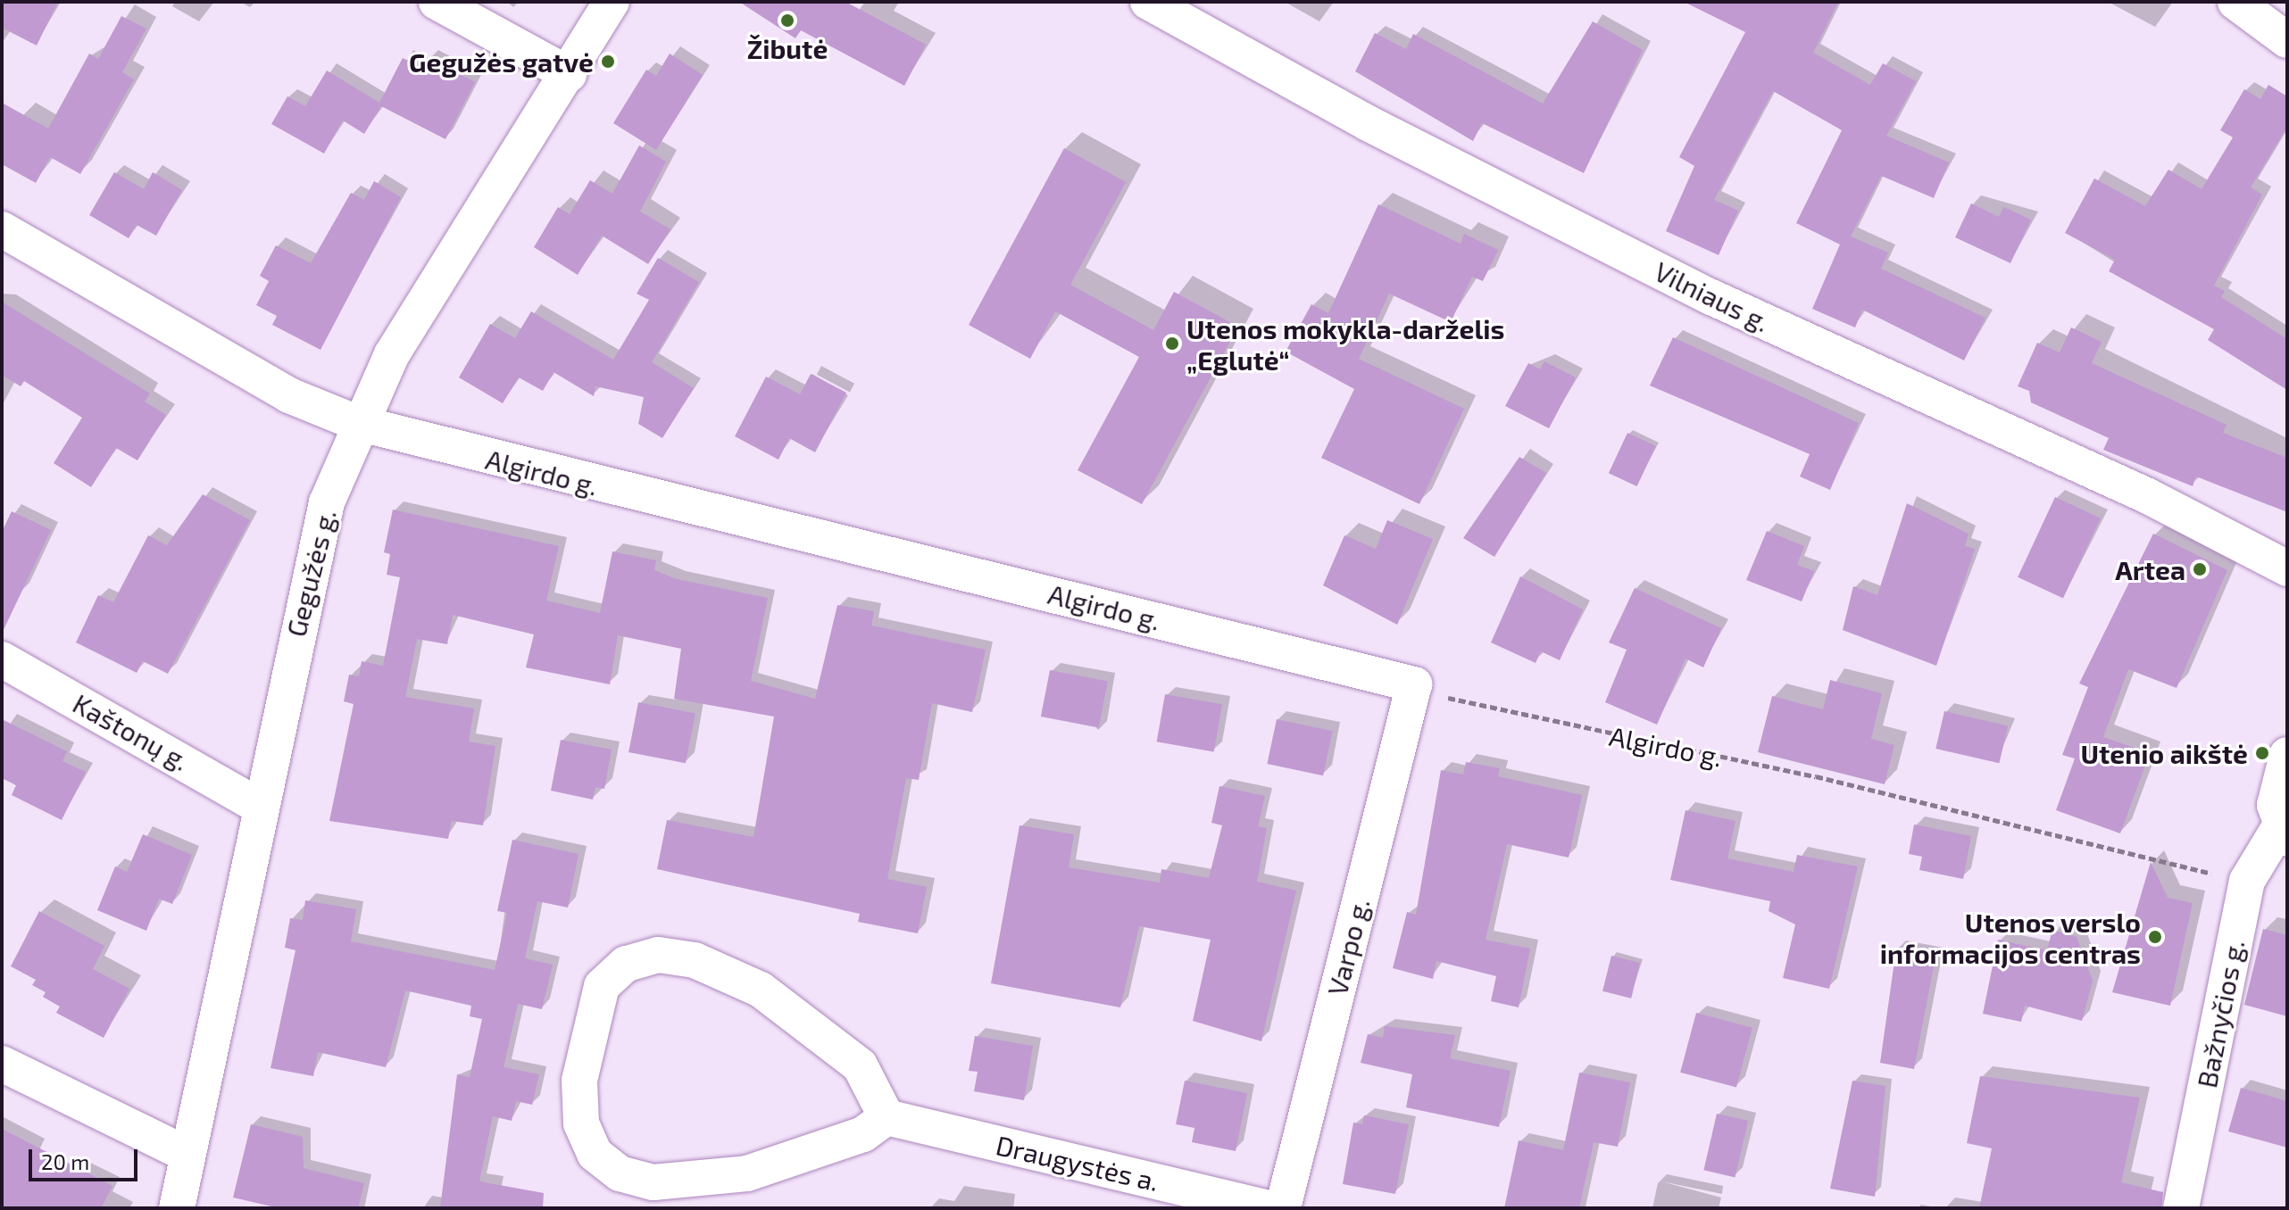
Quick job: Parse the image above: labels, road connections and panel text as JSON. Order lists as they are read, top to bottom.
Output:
{
  "streets": {
    "street": [
      "Vilniaus g.",
      "Algirdo g.",
      "Gegužės g.",
      "Kaštonų g.",
      "Varpo g.",
      "Bažnyčios g.",
      "Draugystės a."
    ]
  },
  "crossings": [
    ["Algirdo g.", "Gegužės g."],
    ["Algirdo g.", "Varpo g."],
    ["Algirdo g.", "Bažnyčios g."],
    ["Gegužės g.", "Kaštonų g."]
  ],
  "places": [
    "Žibutė",
    "Gegužės gatvė",
    "Utenos mokykla-darželis „Eglutė“",
    "Artea",
    "Utenio aikštė",
    "Utenos verslo informacijos centras"
  ],
  "scale_bar": "20 m"
}
